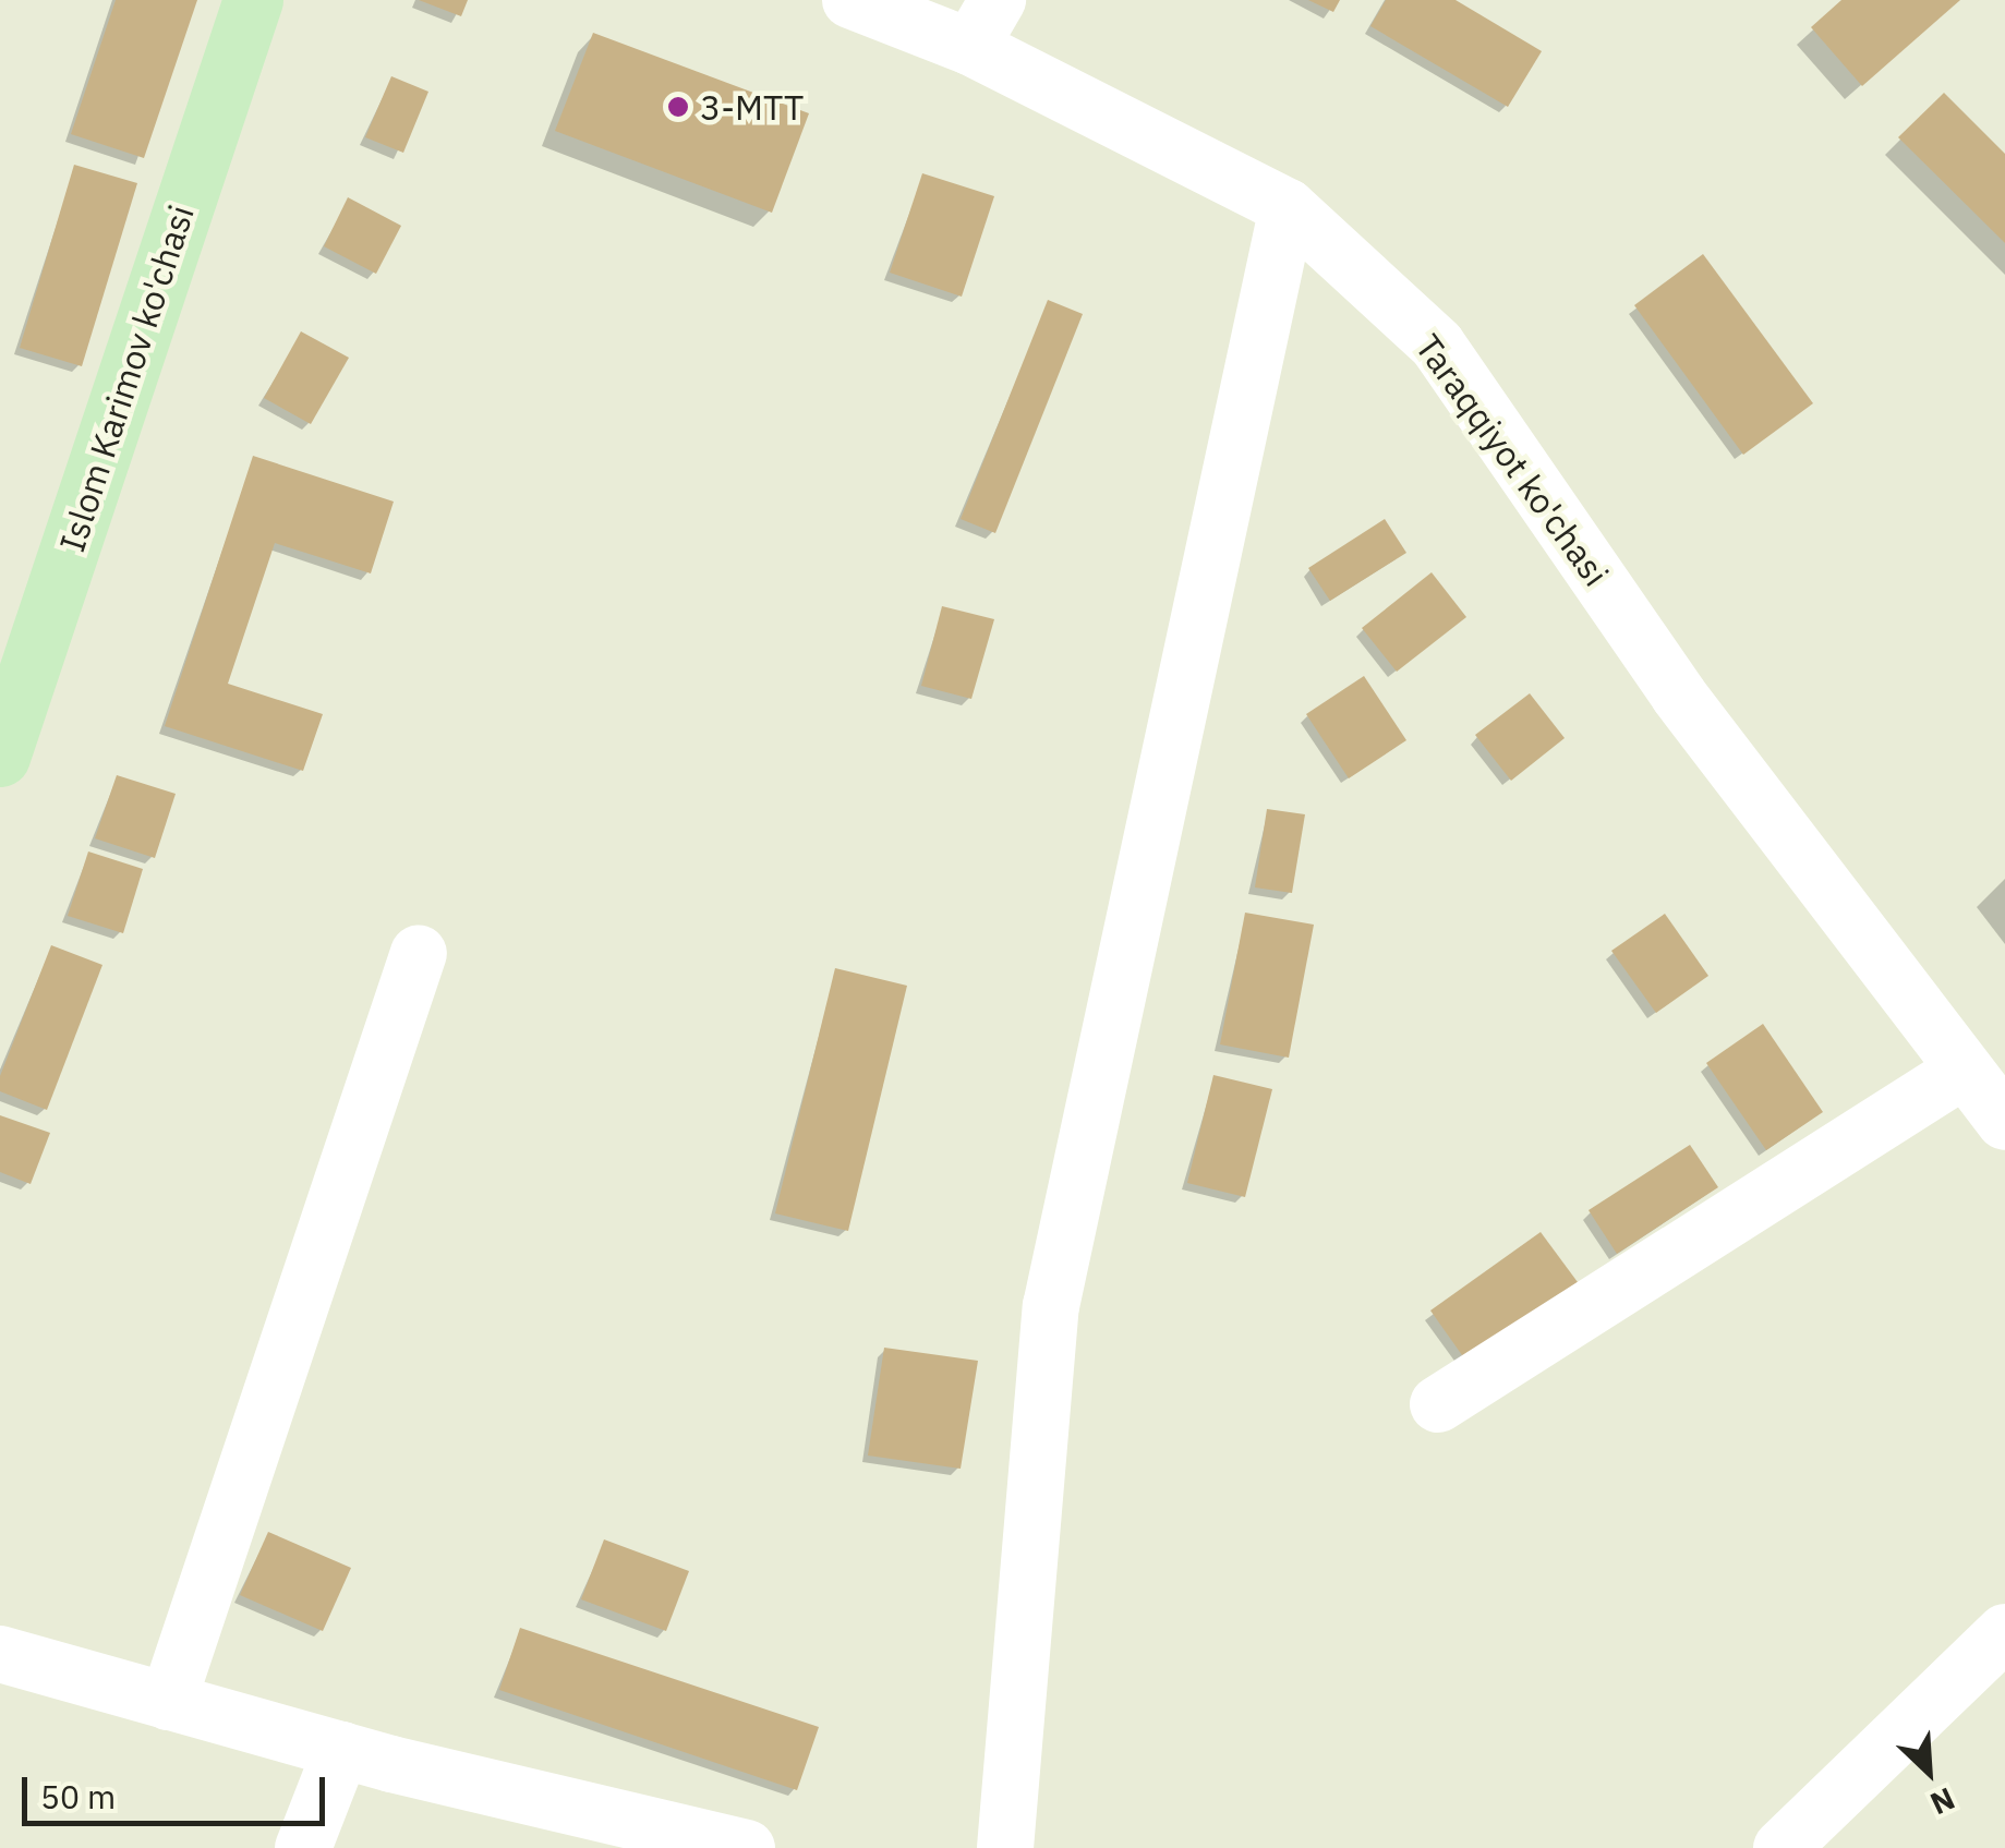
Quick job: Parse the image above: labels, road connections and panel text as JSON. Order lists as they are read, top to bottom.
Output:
{
  "streets": {
    "main road": ["Islom Karimov ko'chasi"],
    "street": ["Taraqqiyot ko'chasi"]
  },
  "places": ["3-MTT"],
  "scale_bar": "50 m",
  "north": "bottom right"
}
